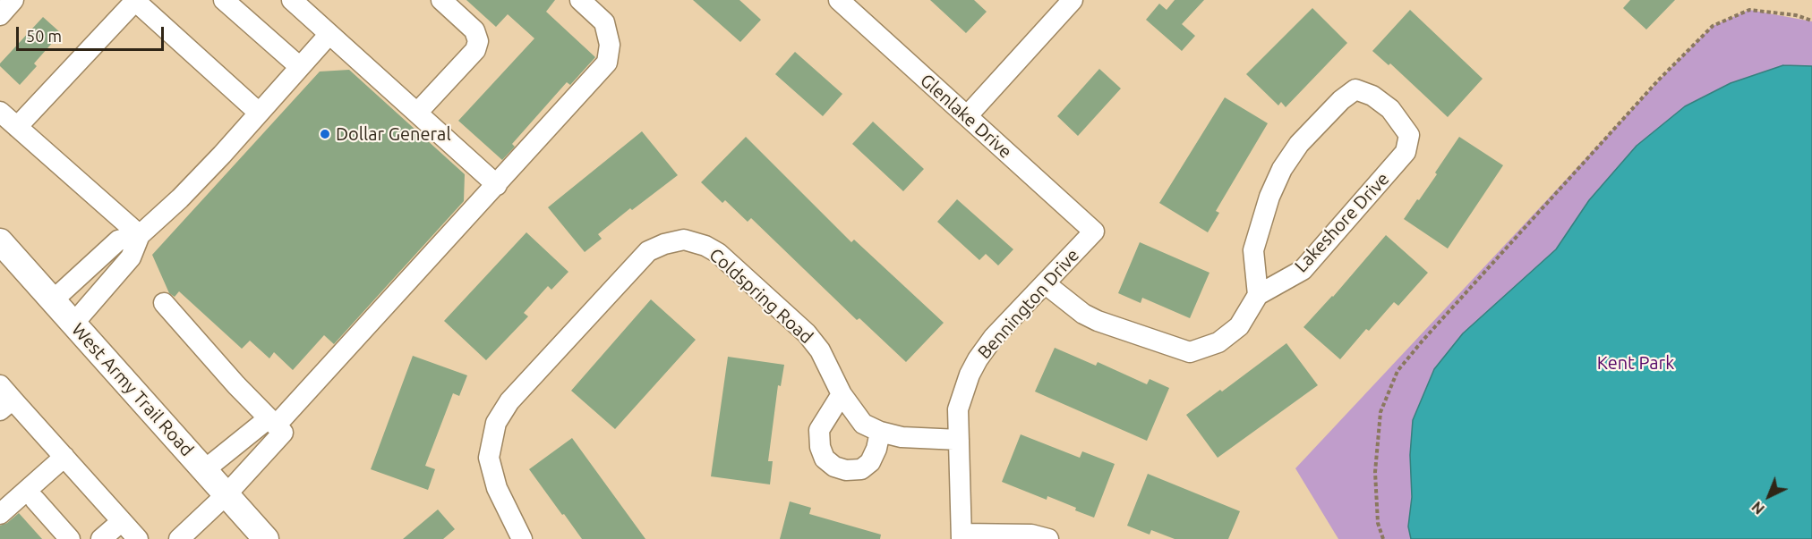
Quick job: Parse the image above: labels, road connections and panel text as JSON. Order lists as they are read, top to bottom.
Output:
{
  "streets": {
    "main road": ["West Army Trail Road"],
    "street": [
      "Glenlake Drive",
      "Lakeshore Drive",
      "Coldspring Road",
      "Bennington Drive"
    ]
  },
  "crossings": [
    ["Glenlake Drive", "Bennington Drive"],
    ["Coldspring Road", "Bennington Drive"]
  ],
  "parks": ["Kent Park"],
  "places": ["Dollar General"],
  "scale_bar": "50 m",
  "north": "bottom left"
}
